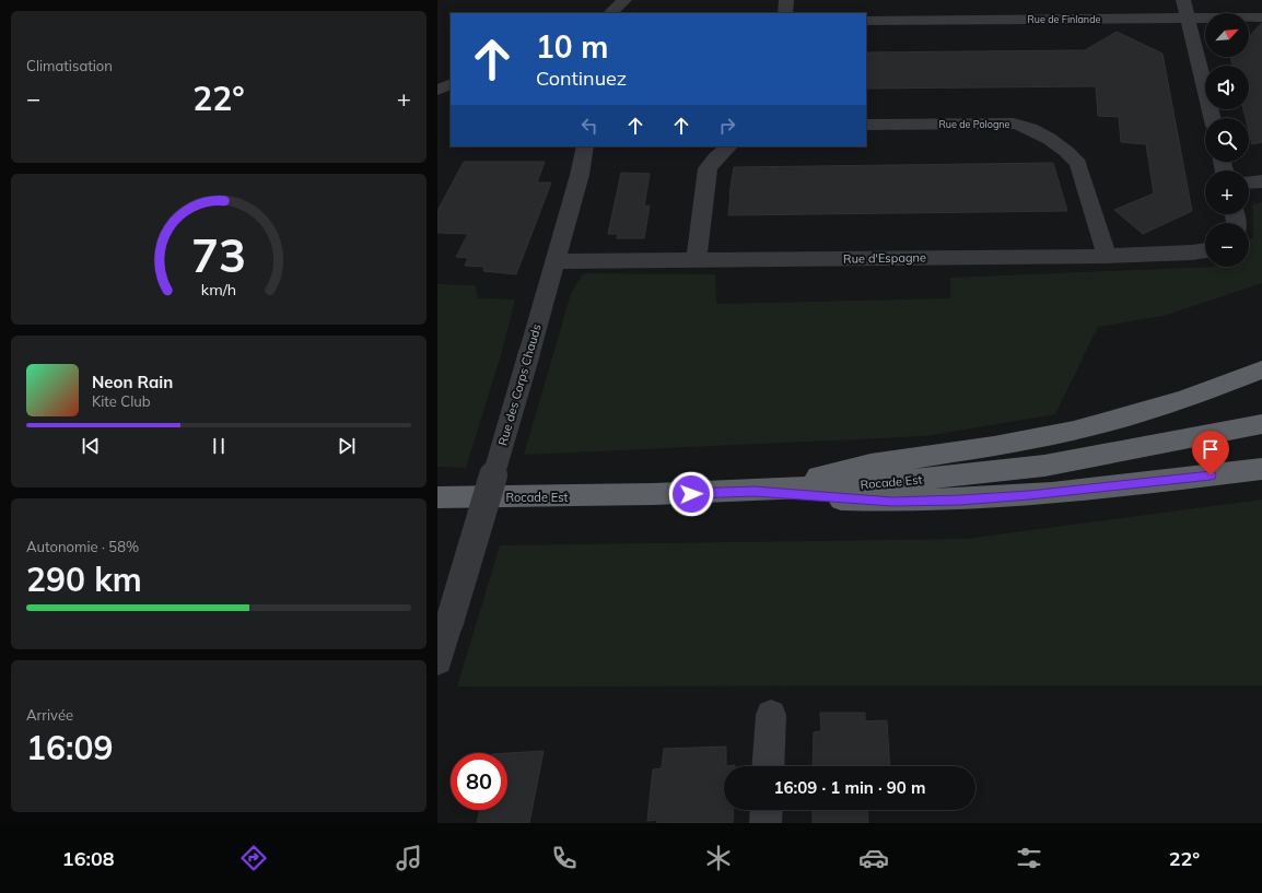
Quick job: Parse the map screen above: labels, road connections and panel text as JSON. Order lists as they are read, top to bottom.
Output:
{
  "streets": {
    "highway": ["Rocade Est"],
    "street": [
      "Rue de Finlande",
      "Rue de Pologne",
      "Rue d'Espagne",
      "Rue des Corps Chauds"
    ]
  },
  "crossings": [
    ["Rue de Pologne", "Rue d'Espagne"],
    ["Rue d'Espagne", "Rue des Corps Chauds"]
  ],
  "north": "top right",
  "page": {
    "tile": [
      "Climatisation",
      ["Autonomie · 58%", "290 km"],
      ["Arrivée", "16:09"]
    ],
    "map_buttons": ["+", "−"],
    "turn": ["10 m", "Continuez"],
    "heat": ["−", "22°", "+"],
    "song": ["Neon Rain", "Kite Club"],
    "limit": "80",
    "trip": "16:09 · 1 min · 90 m",
    "tabs": ["16:08", "22°"],
    "gauge": ["73", "km/h"]
  }
}
